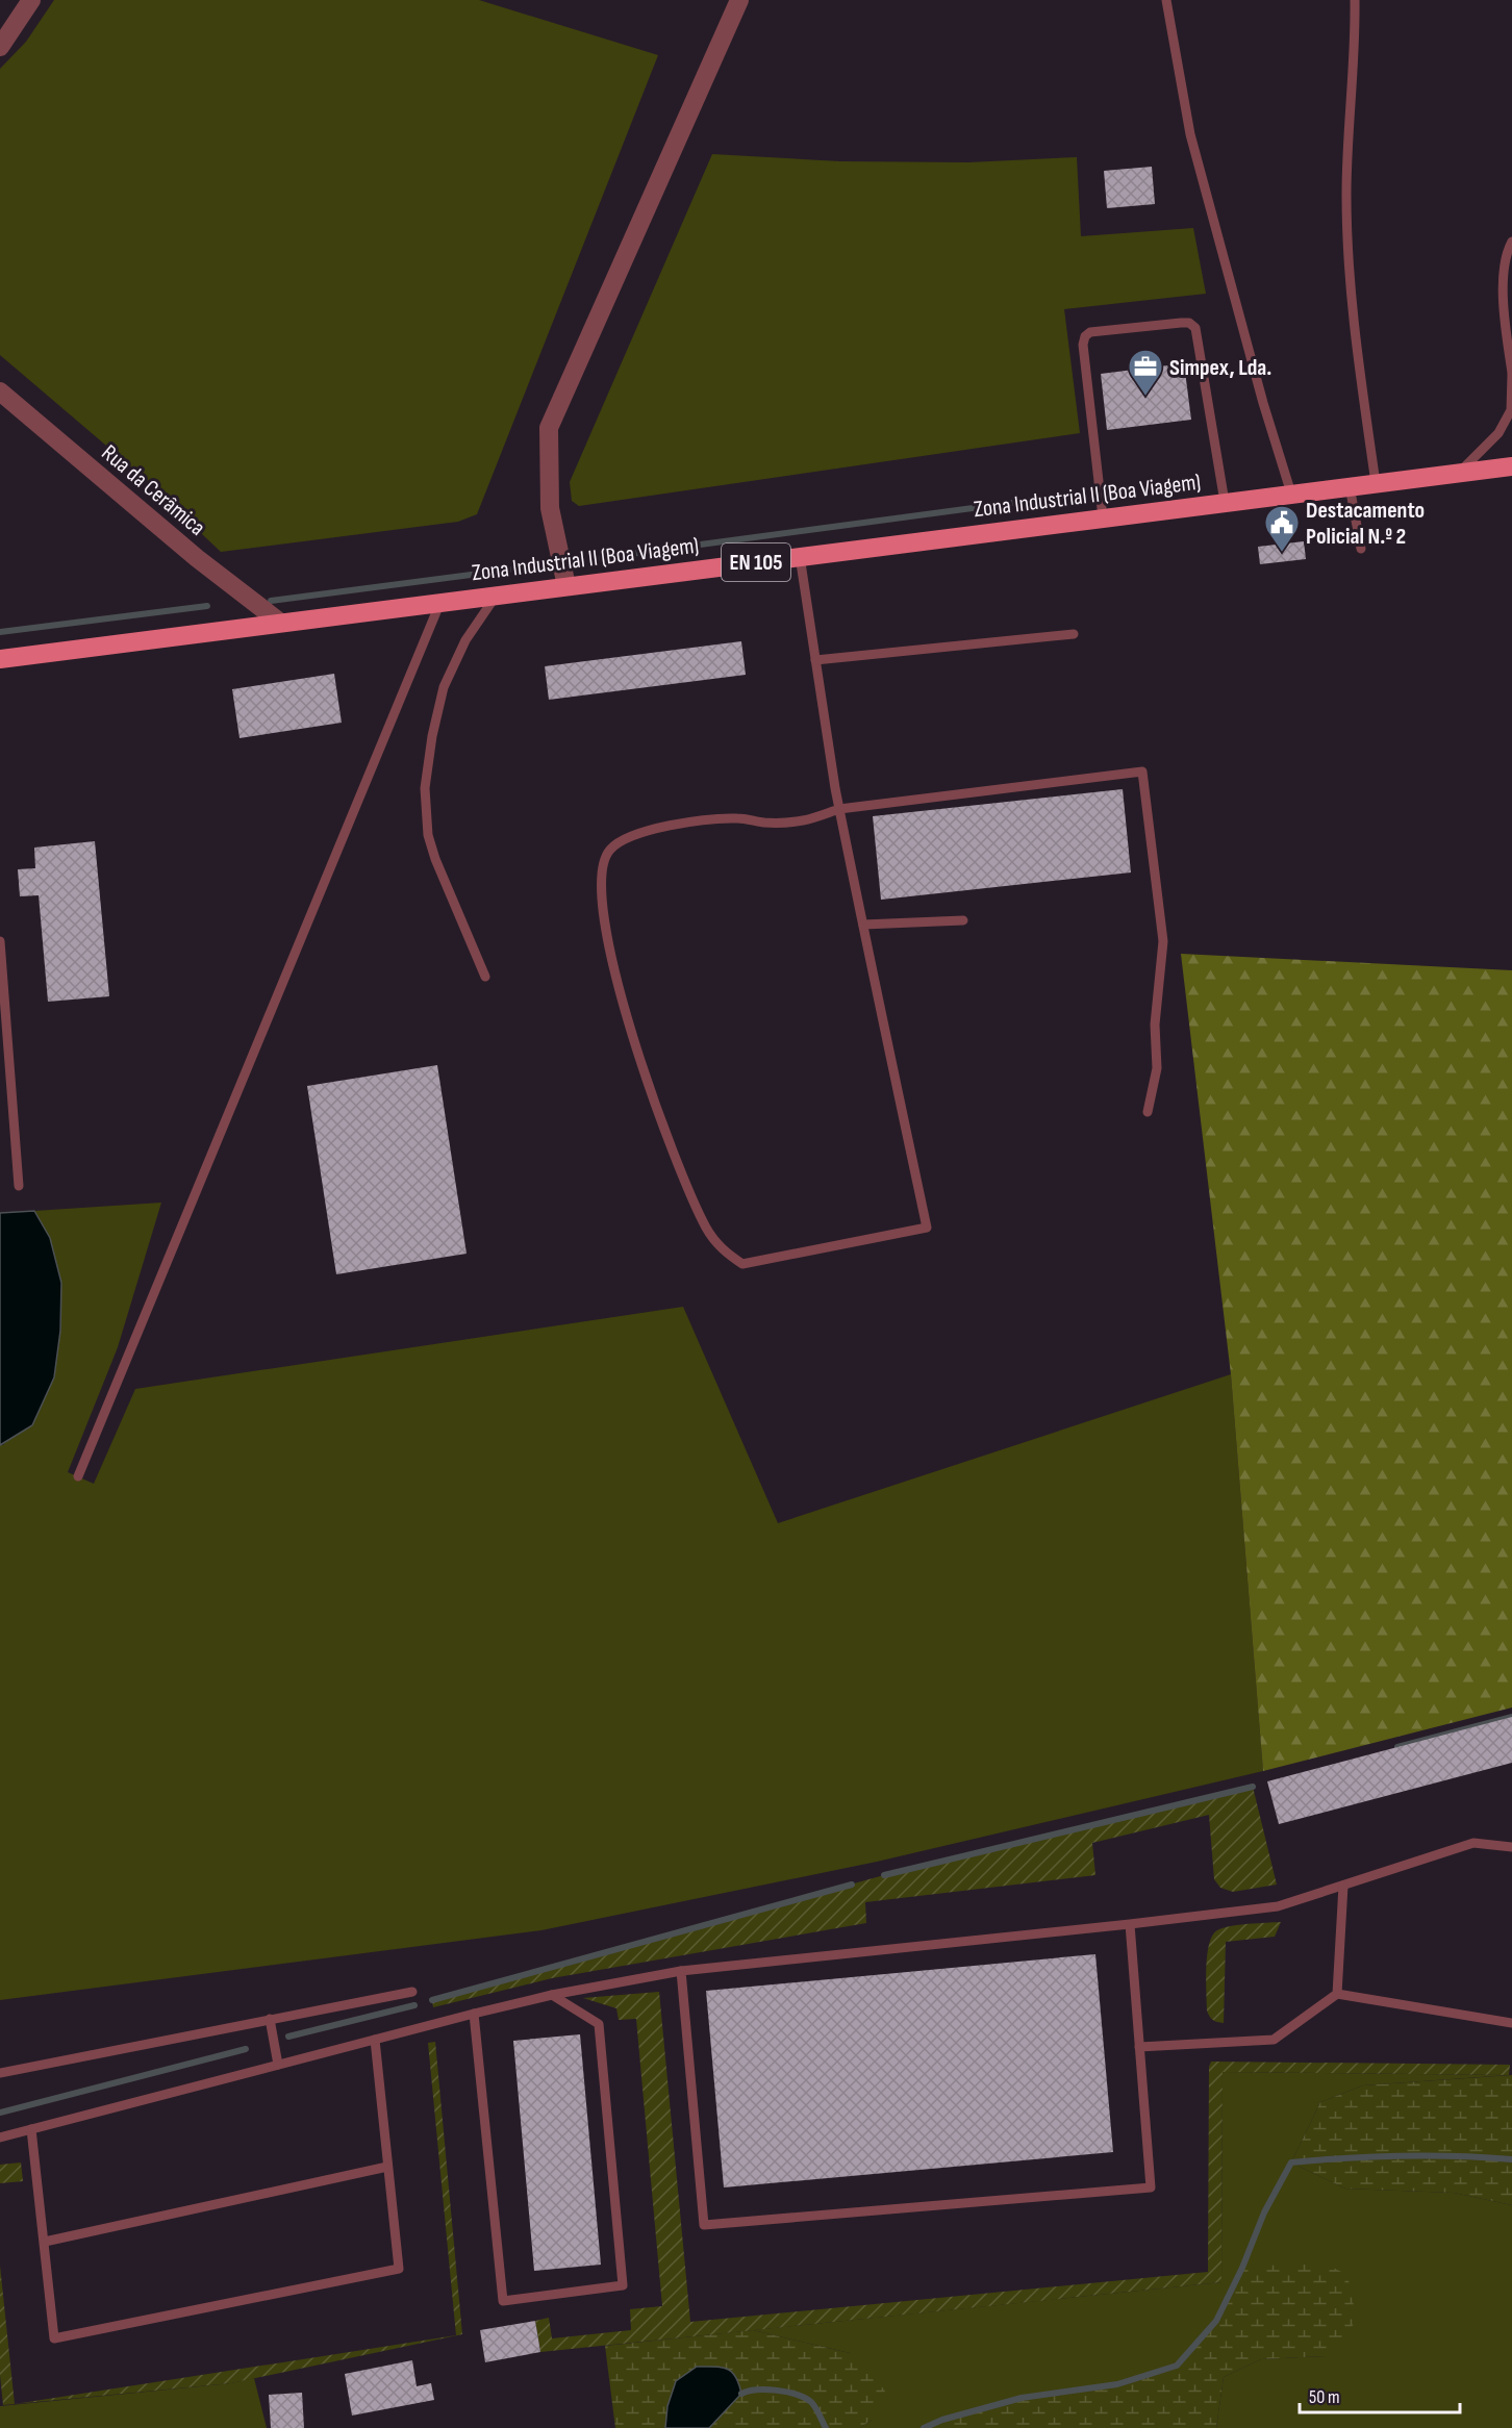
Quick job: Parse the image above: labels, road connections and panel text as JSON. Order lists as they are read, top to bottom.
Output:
{
  "streets": {
    "main road": ["Zona Industrial II (Boa Viagem)", "EN 105"],
    "street": ["Rua da Cerâmica"]
  },
  "crossings": [
    ["Rua da Cerâmica", "Zona Industrial II (Boa Viagem)"]
  ],
  "places": {
    "office": ["Simpex, Lda."],
    "public building": ["Destacamento Policial N.º 2"]
  },
  "scale_bar": "50 m"
}
